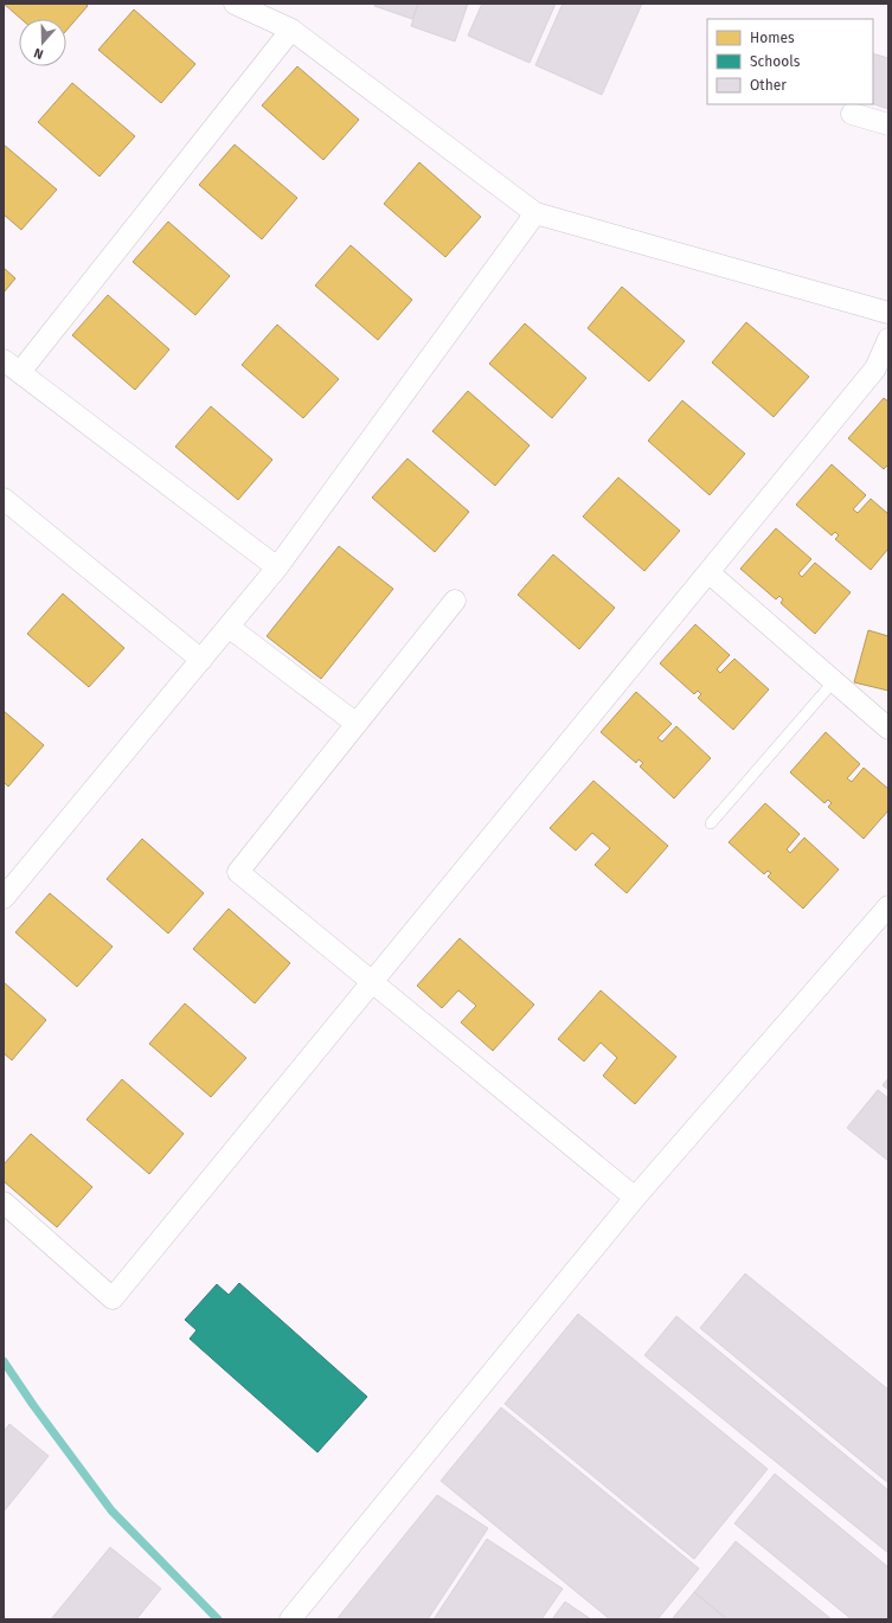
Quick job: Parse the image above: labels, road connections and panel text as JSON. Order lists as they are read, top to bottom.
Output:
{
  "legend": ["Homes", "Schools", "Other"],
  "north": "bottom"
}
